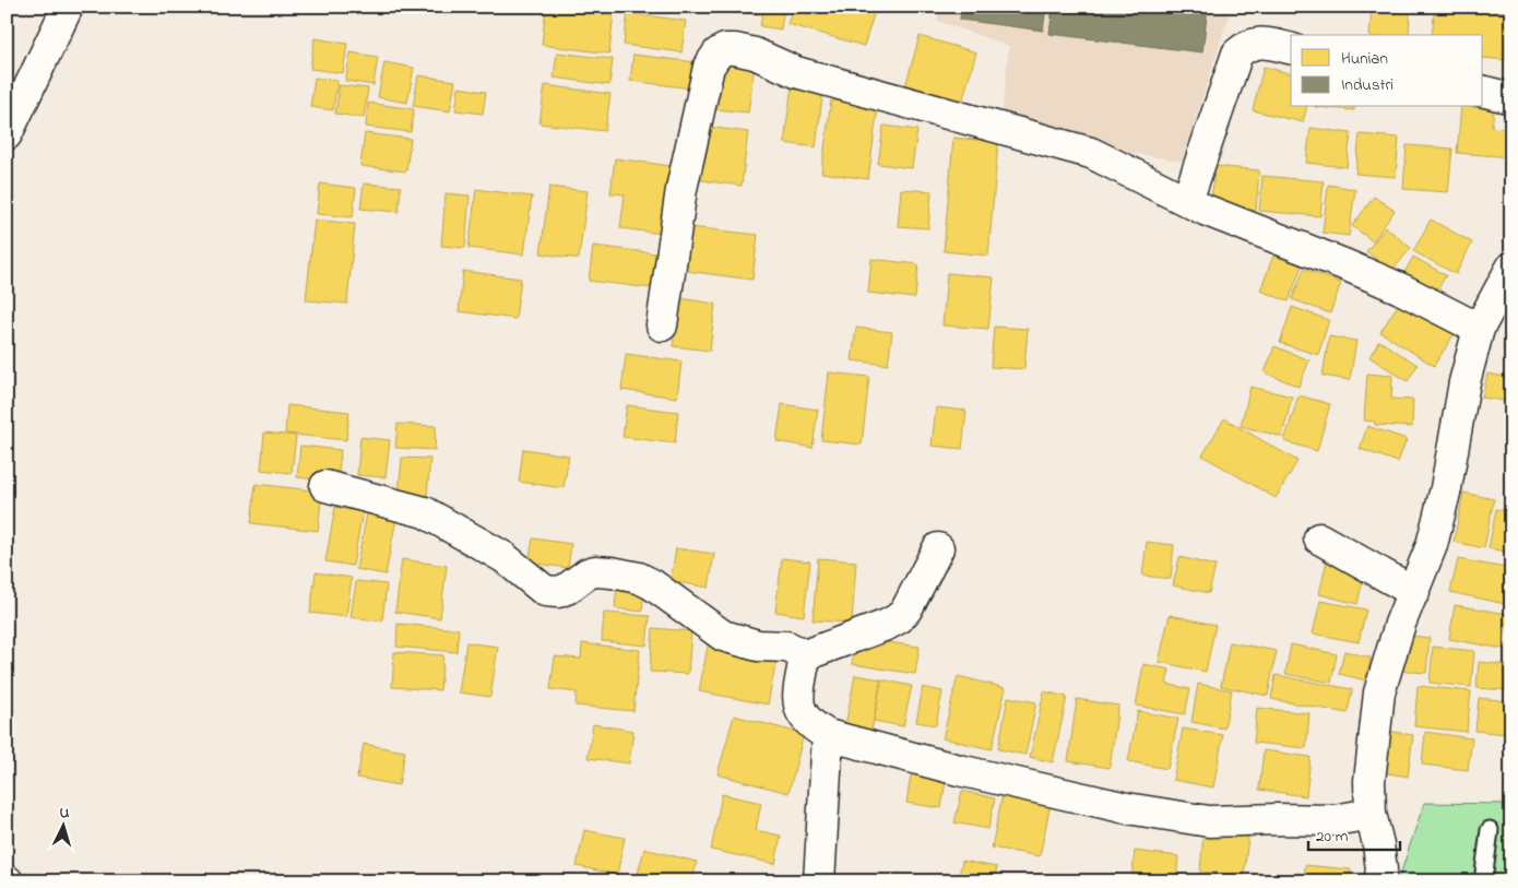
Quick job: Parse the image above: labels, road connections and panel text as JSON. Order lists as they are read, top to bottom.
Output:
{
  "legend": ["Hunian", "Industri"],
  "scale_bar": "20 m",
  "north": "top"
}
